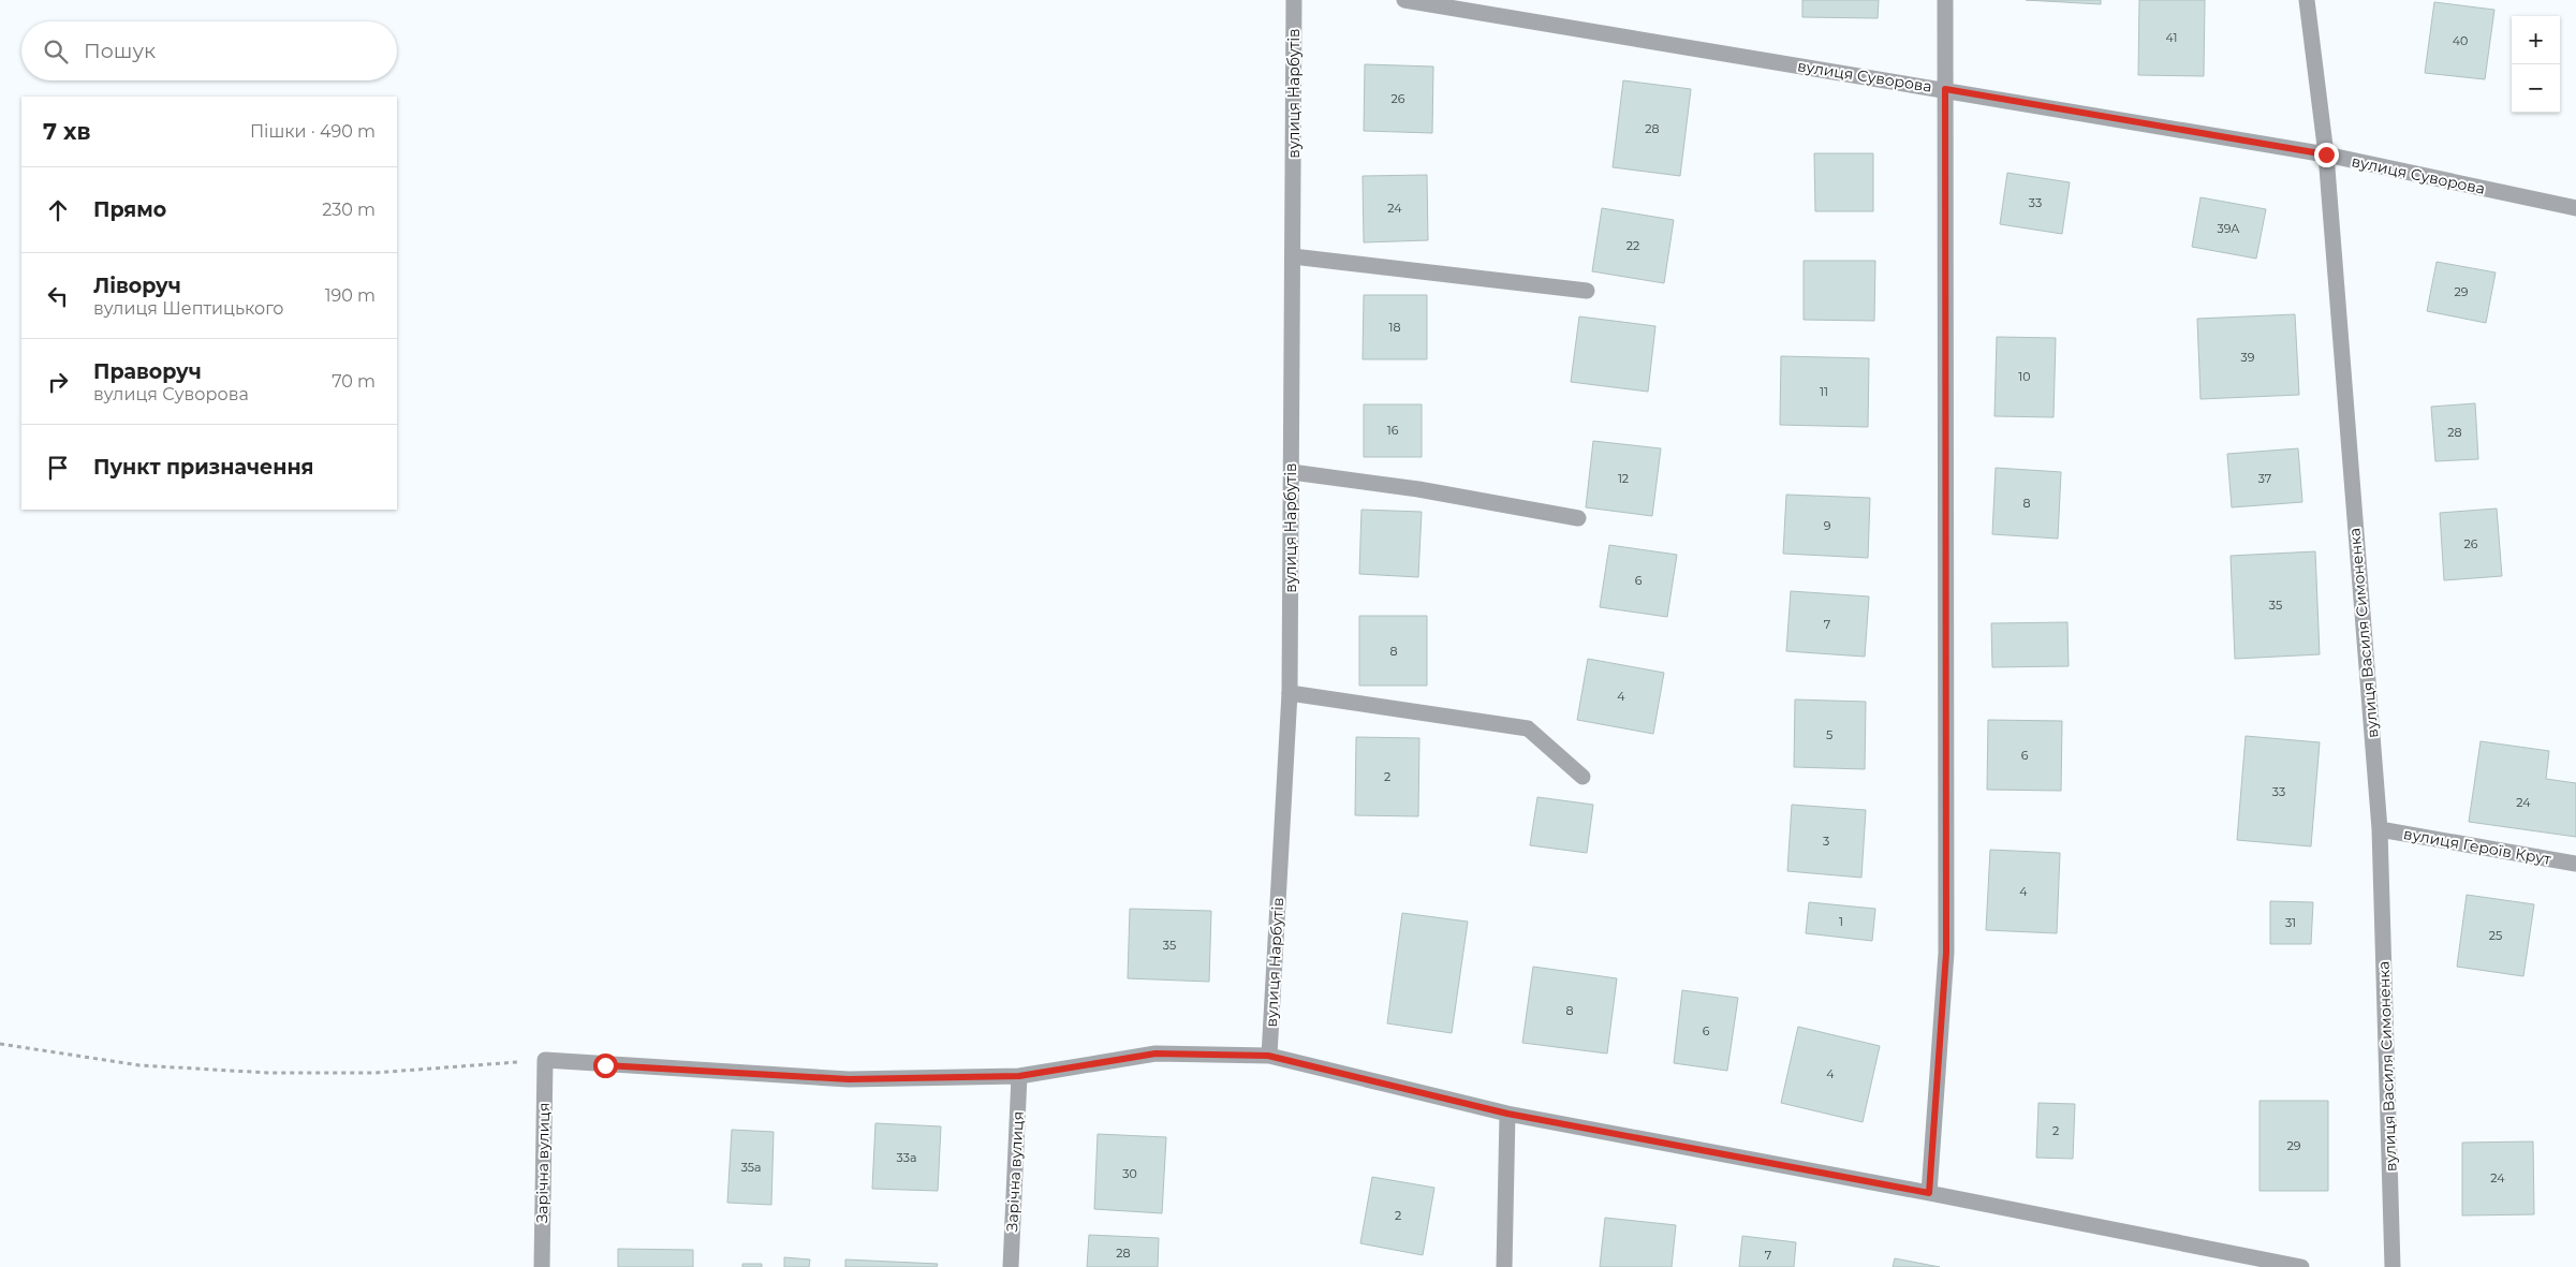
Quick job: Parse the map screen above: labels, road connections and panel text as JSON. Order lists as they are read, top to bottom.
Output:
{
  "streets": {
    "street": [
      "вулиця Суворова",
      "вулиця Нарбутів",
      "вулиця Василя Симоненка",
      "вулиця Героїв Крут",
      "Зарічна вулиця"
    ]
  },
  "crossings": [
    ["вулиця Суворова", "вулиця Василя Симоненка"],
    ["вулиця Василя Симоненка", "вулиця Героїв Крут"]
  ],
  "house_numbers": [
    "41",
    "40",
    "26",
    "28",
    "33",
    "24",
    "39А",
    "22",
    "29",
    "18",
    "39",
    "10",
    "11",
    "16",
    "28",
    "12",
    "37",
    "8",
    "9",
    "26",
    "6",
    "35",
    "7",
    "8",
    "4",
    "5",
    "6",
    "2",
    "33",
    "24",
    "3",
    "4",
    "1",
    "31",
    "25",
    "35",
    "8",
    "6",
    "4",
    "2",
    "29",
    "33а",
    "35а",
    "30",
    "24",
    "2",
    "28",
    "7"
  ],
  "page": {
    "map_buttons": ["+", "−"],
    "search": "Пошук",
    "heading": ["7 хв", "Пішки · 490 m"],
    "list": [
      ["Прямо", "230 m"],
      ["Ліворуч", "вулиця Шептицького", "190 m"],
      ["Праворуч", "вулиця Суворова", "70 m"],
      "Пункт призначення"
    ]
  }
}
